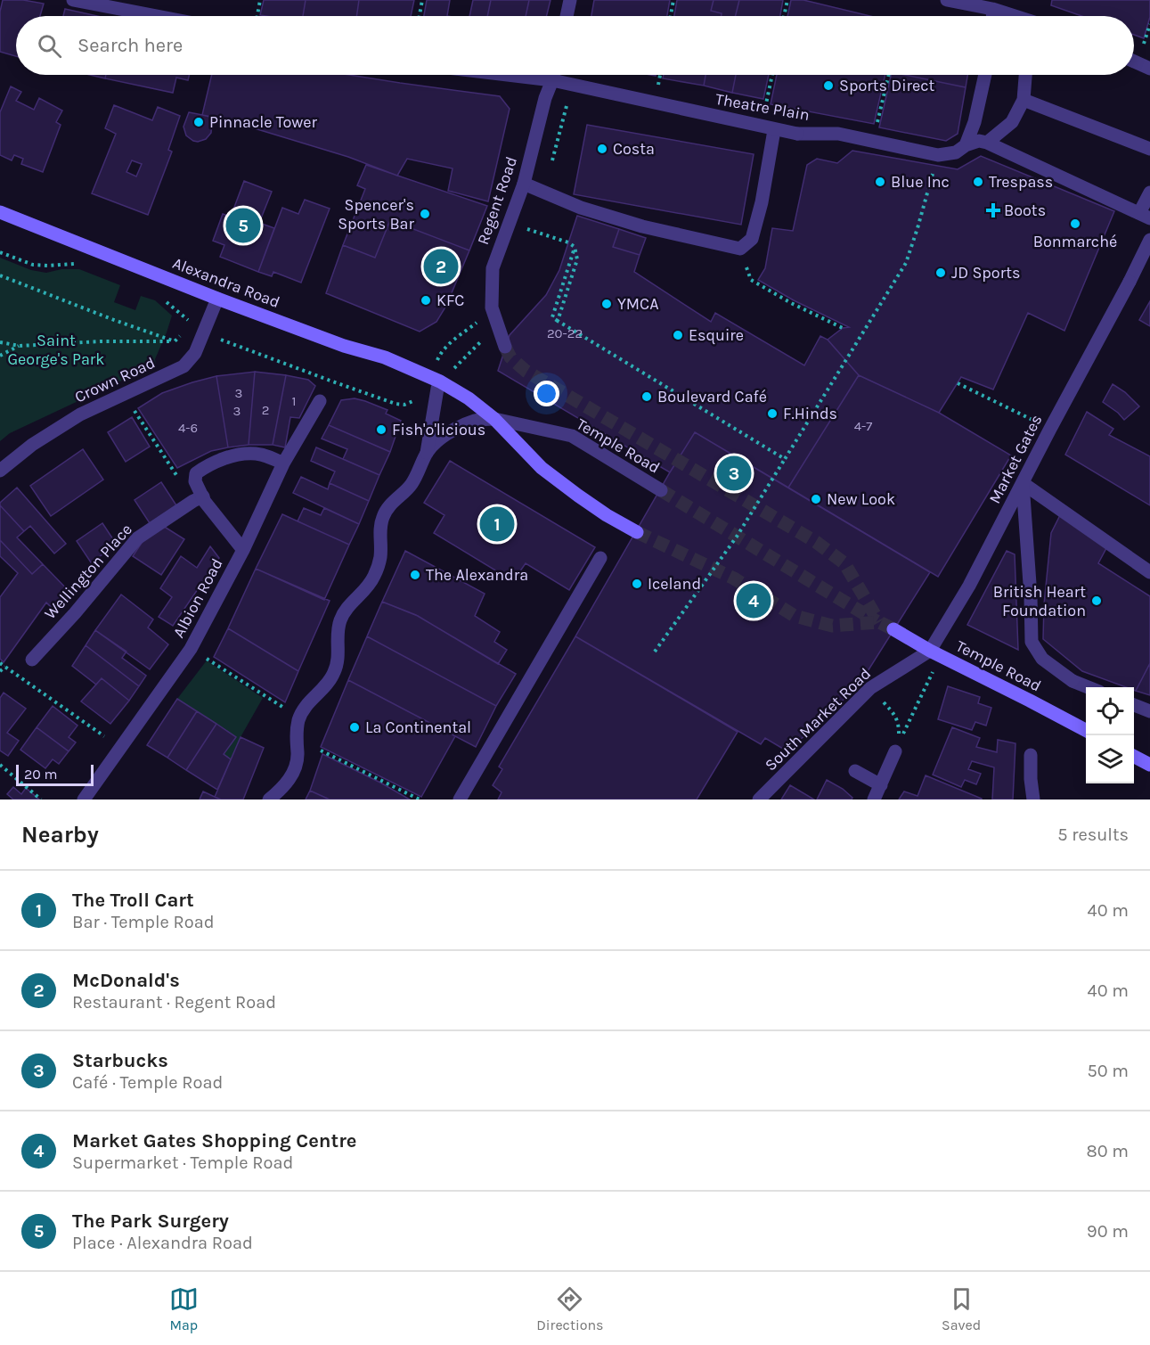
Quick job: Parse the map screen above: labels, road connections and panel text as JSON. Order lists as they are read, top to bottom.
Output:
{
  "streets": {
    "main road": ["Alexandra Road", "Temple Road"],
    "street": [
      "Theatre Plain",
      "Regent Road",
      "Crown Road",
      "Market Gates",
      "Wellington Place",
      "Albion Road",
      "South Market Road"
    ]
  },
  "crossings": [
    ["Theatre Plain", "Regent Road"],
    ["Alexandra Road", "Crown Road"],
    ["Alexandra Road", "Temple Road"],
    ["Temple Road", "Market Gates"],
    ["Temple Road", "South Market Road"],
    ["Market Gates", "South Market Road"]
  ],
  "parks": ["Saint George's Park"],
  "places": {
    "other": [
      "Sports Direct",
      "Pinnacle Tower",
      "Costa",
      "Blue Inc",
      "Trespass",
      "Spencer's Sports Bar",
      "Bonmarché",
      "JD Sports",
      "KFC",
      "YMCA",
      "Esquire",
      "Boulevard Café",
      "F.Hinds",
      "Fish'o'licious",
      "New Look",
      "The Alexandra",
      "Iceland",
      "British Heart Foundation",
      "La Continental"
    ],
    "health": ["Boots"]
  },
  "house_numbers": [
    "20-22",
    "3",
    "1",
    "2",
    "3",
    "4-7",
    "4-6"
  ],
  "scale_bar": "20 m",
  "page": {
    "search": "Search here",
    "pins": [
      "5",
      "2",
      "3",
      "1",
      "4"
    ],
    "scale": "20 m",
    "heading": ["Nearby", "5 results"],
    "list": [
      {
        "mark": "1",
        "name": "The Troll Cart",
        "note": "Bar · Temple Road",
        "value": "40 m"
      },
      {
        "mark": "2",
        "name": "McDonald's",
        "note": "Restaurant · Regent Road",
        "value": "40 m"
      },
      {
        "mark": "3",
        "name": "Starbucks",
        "note": "Café · Temple Road",
        "value": "50 m"
      },
      {
        "mark": "4",
        "name": "Market Gates Shopping Centre",
        "note": "Supermarket · Temple Road",
        "value": "80 m"
      },
      {
        "mark": "5",
        "name": "The Park Surgery",
        "note": "Place · Alexandra Road",
        "value": "90 m"
      }
    ],
    "nav": ["Map", "Directions", "Saved"]
  }
}
